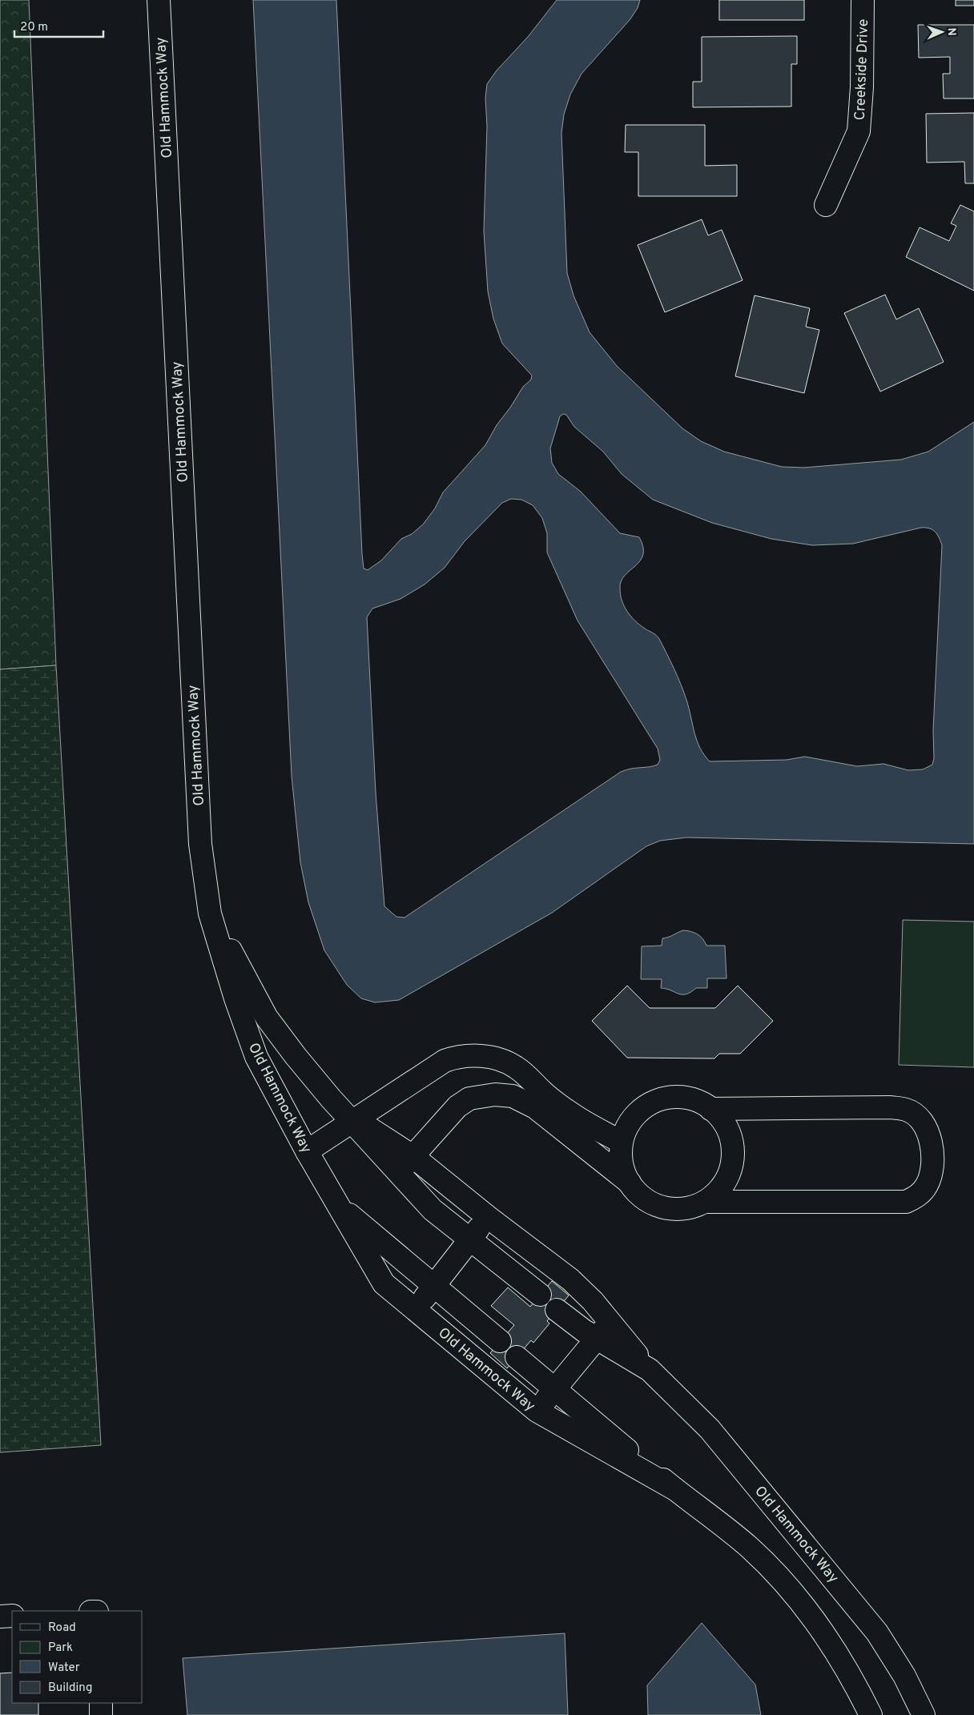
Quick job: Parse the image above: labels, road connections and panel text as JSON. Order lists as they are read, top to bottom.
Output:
{
  "streets": {
    "street": ["Creekside Drive", "Old Hammock Way"]
  },
  "legend": [
    "Road",
    "Park",
    "Water",
    "Building"
  ],
  "scale_bar": "20 m",
  "north": "right"
}
